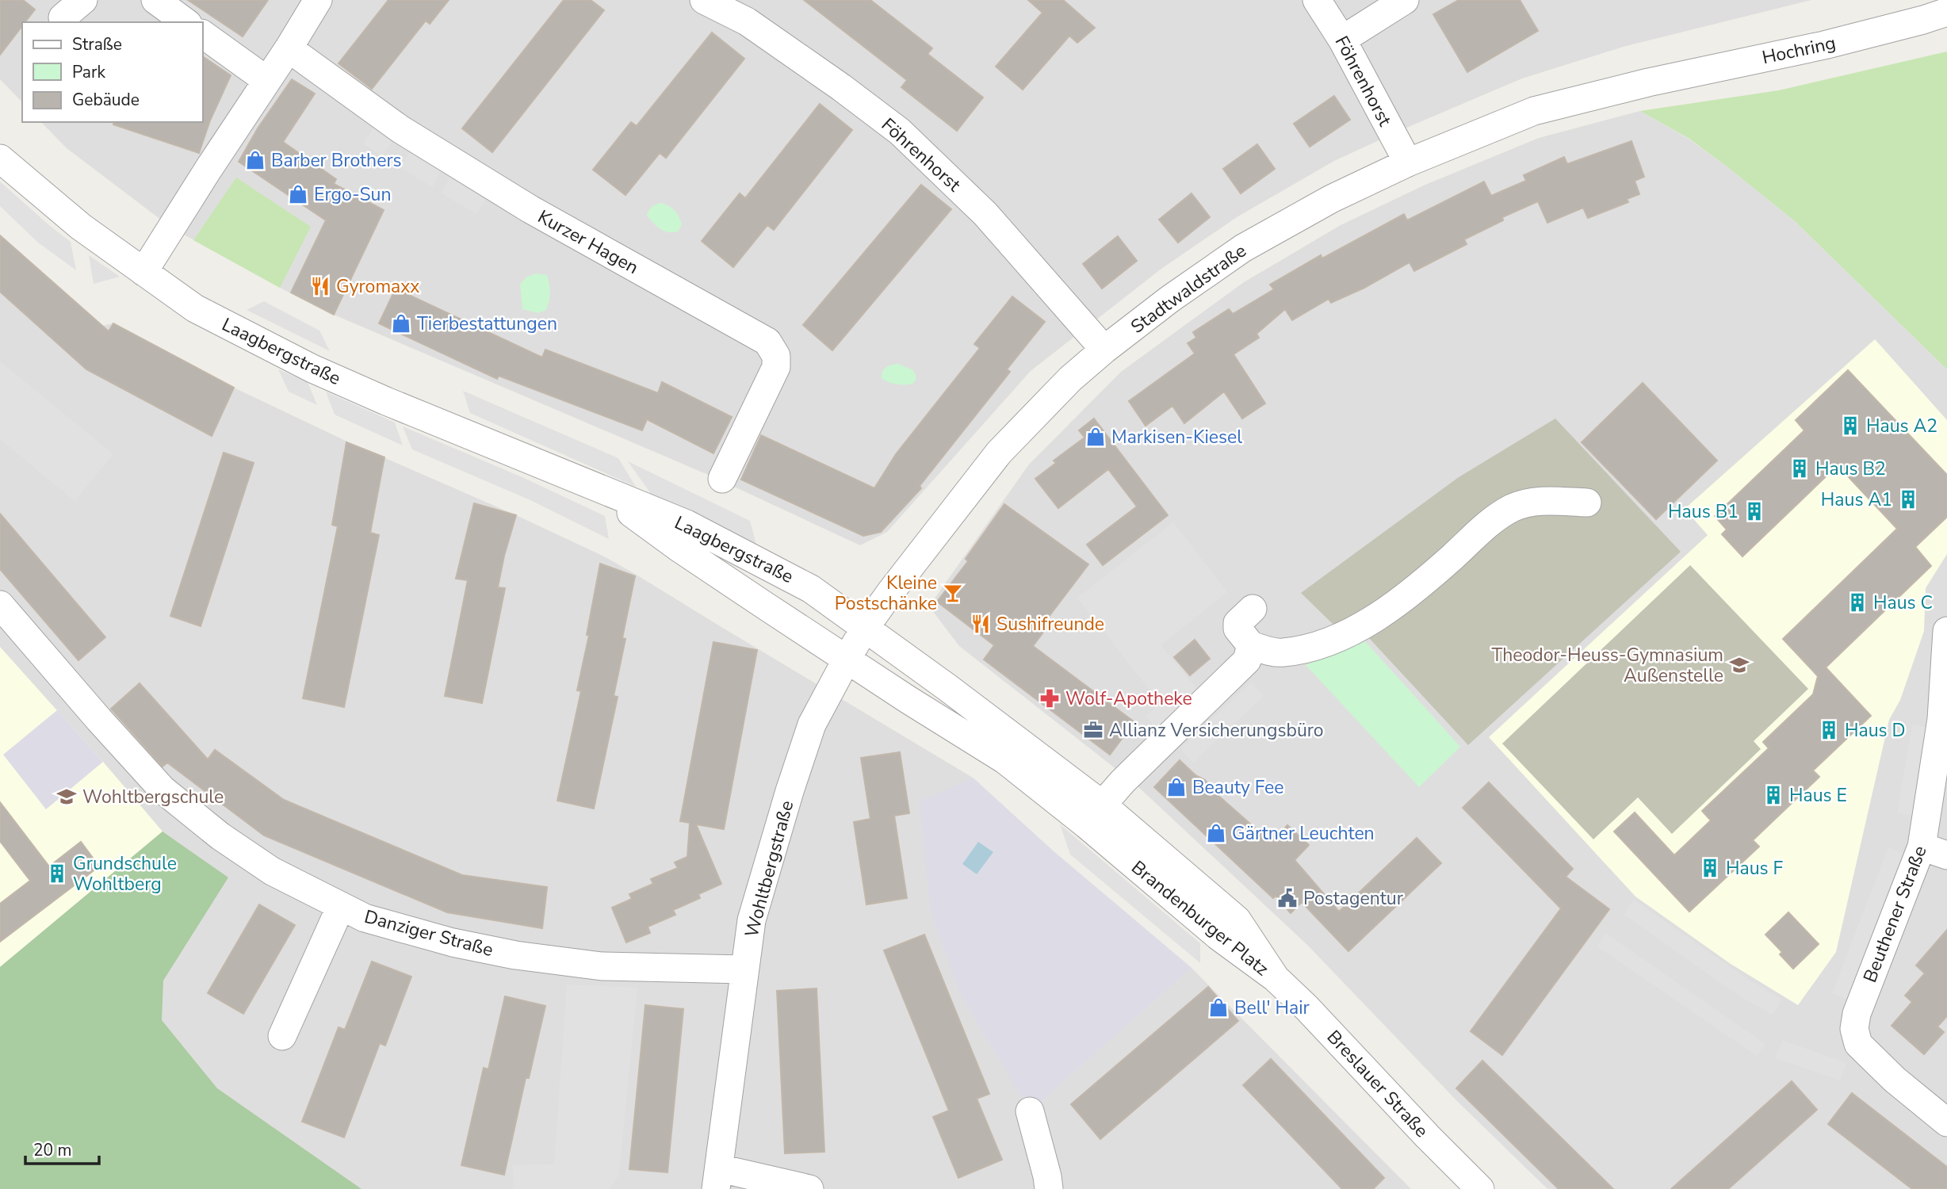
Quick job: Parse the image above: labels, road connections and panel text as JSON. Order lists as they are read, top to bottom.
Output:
{
  "streets": {
    "street": [
      "Hochring",
      "Föhrenhorst",
      "Kurzer Hagen",
      "Stadtwaldstraße",
      "Laagbergstraße",
      "Wohltbergstraße",
      "Beuthener Straße",
      "Brandenburger Platz",
      "Danziger Straße",
      "Breslauer Straße"
    ]
  },
  "crossings": [
    ["Hochring", "Stadtwaldstraße"],
    ["Föhrenhorst", "Stadtwaldstraße"],
    ["Stadtwaldstraße", "Laagbergstraße"],
    ["Stadtwaldstraße", "Wohltbergstraße"],
    ["Stadtwaldstraße", "Brandenburger Platz"],
    ["Laagbergstraße", "Wohltbergstraße"],
    ["Laagbergstraße", "Brandenburger Platz"],
    ["Wohltbergstraße", "Brandenburger Platz"],
    ["Wohltbergstraße", "Danziger Straße"],
    ["Brandenburger Platz", "Breslauer Straße"]
  ],
  "places": {
    "shop": [
      "Barber Brothers",
      "Ergo-Sun",
      "Tierbestattungen",
      "Markisen-Kiesel",
      "Beauty Fee",
      "Gärtner Leuchten",
      "Bell' Hair"
    ],
    "restaurant": ["Gyromaxx", "Sushifreunde"],
    "building": [
      "Haus A2",
      "Haus B2",
      "Haus A1",
      "Haus B1",
      "Haus C",
      "Haus D",
      "Haus E",
      "Haus F",
      "Grundschule Wohltberg"
    ],
    "bar": ["Kleine Postschänke"],
    "school or university": ["Theodor-Heuss-Gymnasium Außenstelle", "Wohltbergschule"],
    "pharmacy": ["Wolf-Apotheke"],
    "office": ["Allianz Versicherungsbüro"],
    "public building": ["Postagentur"]
  },
  "legend": ["Straße", "Park", "Gebäude"],
  "scale_bar": "20 m"
}
